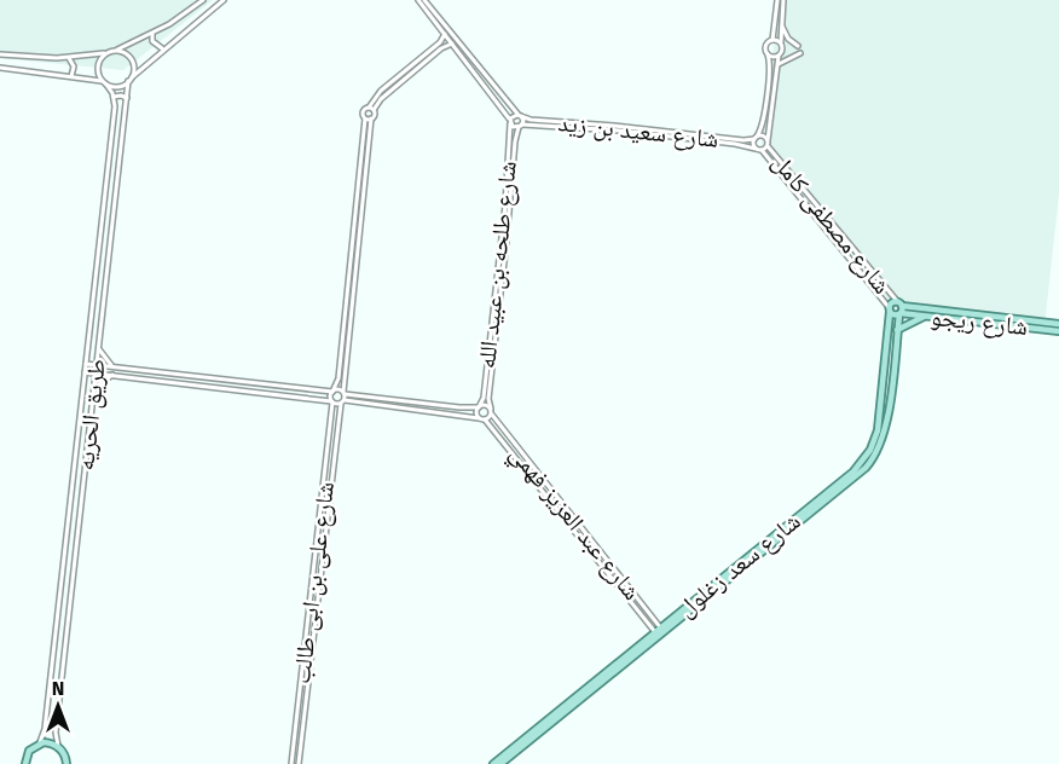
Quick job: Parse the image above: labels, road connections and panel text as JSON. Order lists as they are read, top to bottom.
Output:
{
  "streets": {
    "main road": ["شارع ريجو", "شارع سعد زغلول"],
    "street": [
      "شارع سعيد بن زيد",
      "شارع مصطفى كامل",
      "شارع طلحه بن عبيد الله",
      "طريق الحريه",
      "شارع عبد العزيز فهمي",
      "شارع على بن ابى طالب"
    ]
  },
  "crossings": [
    ["شارع سعيد بن زيد", "شارع مصطفى كامل"],
    ["شارع سعيد بن زيد", "شارع طلحه بن عبيد الله"],
    ["شارع مصطفى كامل", "شارع ريجو"],
    ["شارع مصطفى كامل", "شارع سعد زغلول"],
    ["شارع طلحه بن عبيد الله", "شارع عبد العزيز فهمي"],
    ["شارع ريجو", "شارع سعد زغلول"],
    ["شارع عبد العزيز فهمي", "شارع سعد زغلول"]
  ],
  "north": "top"
}
